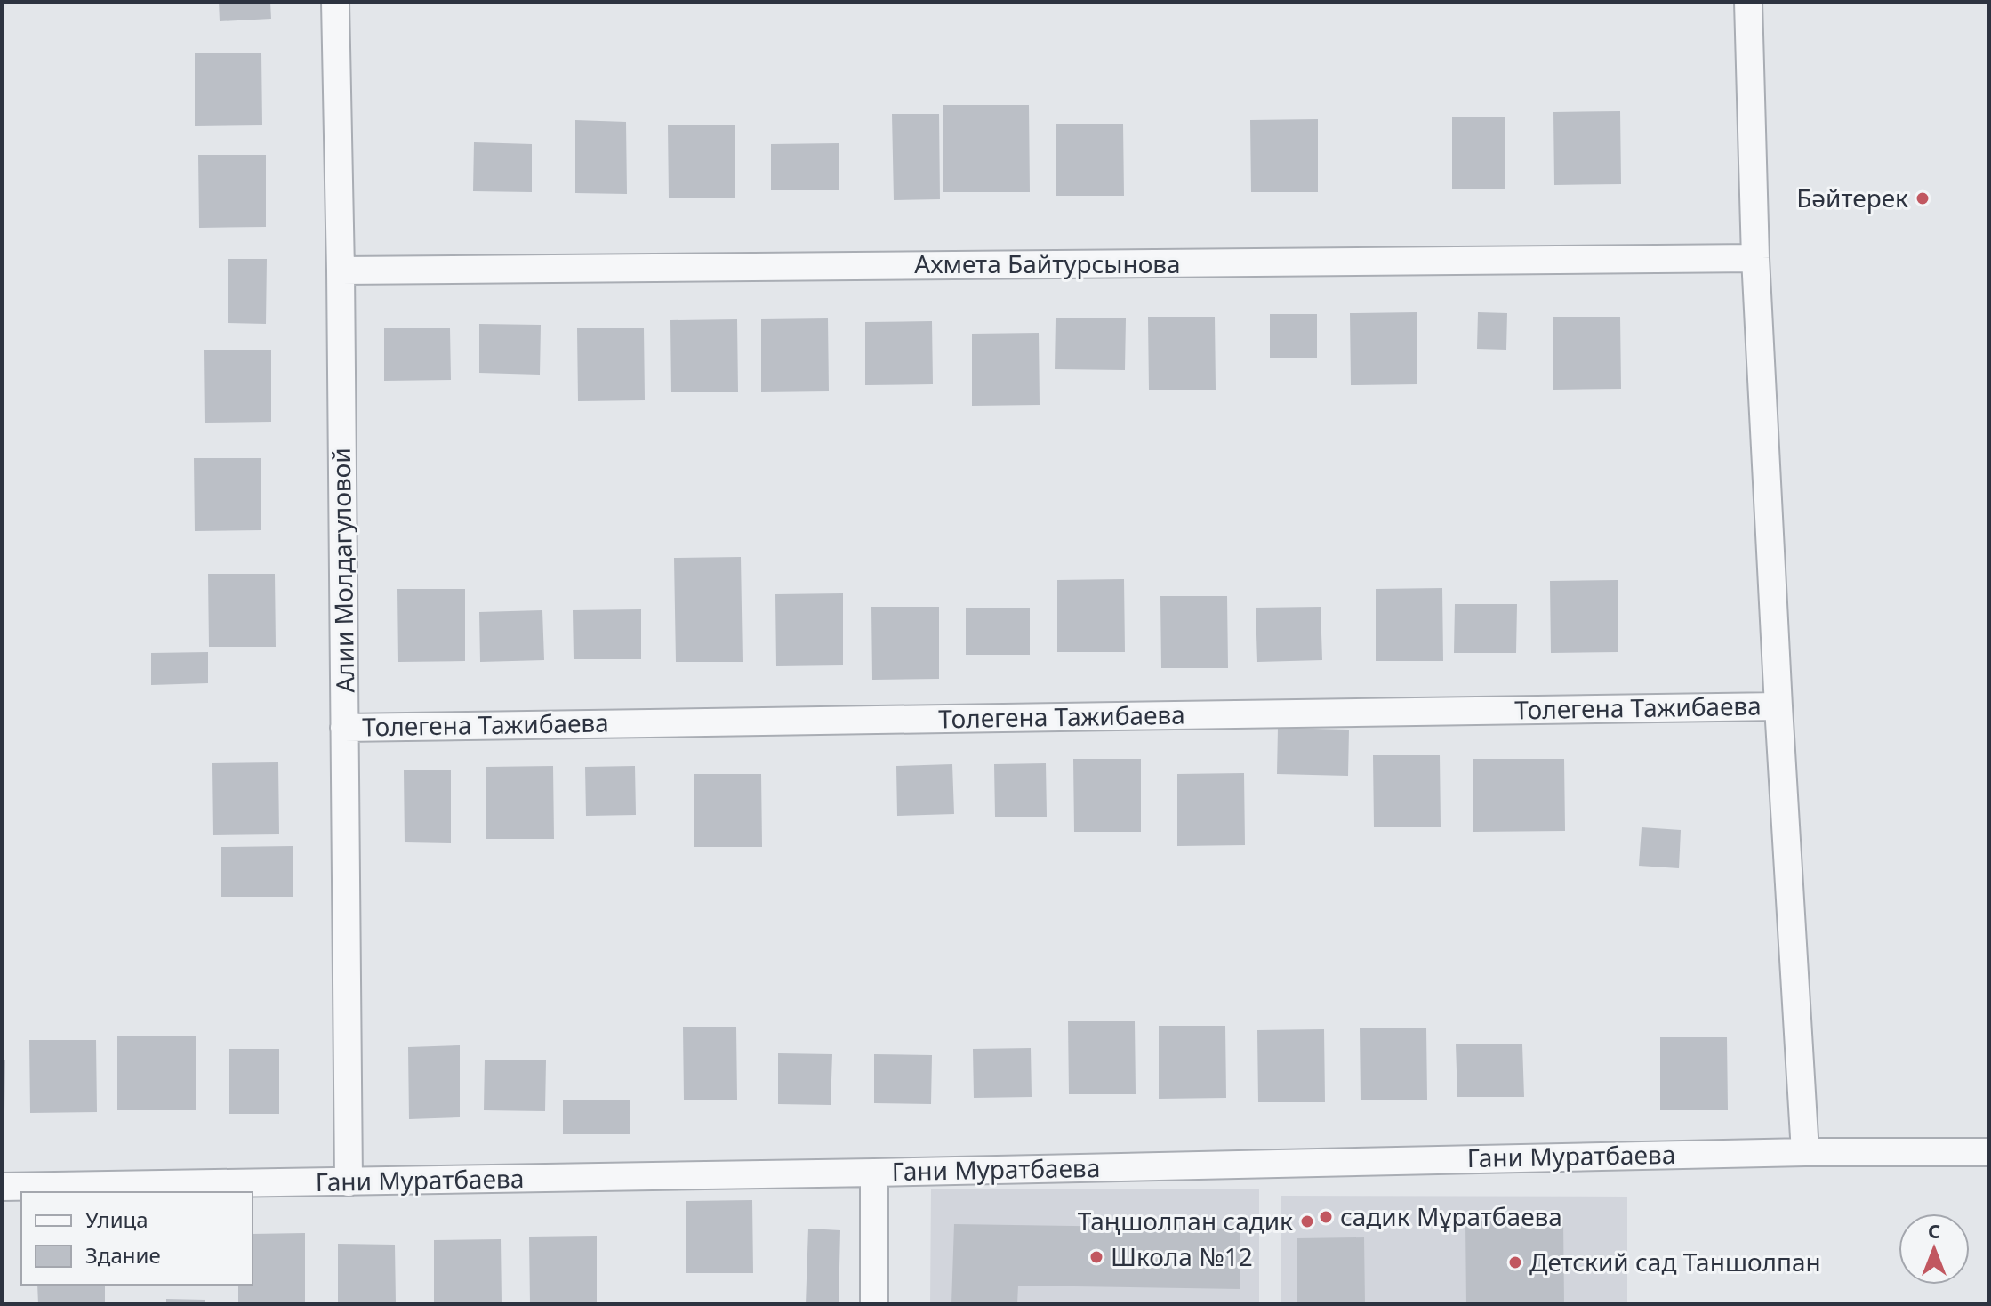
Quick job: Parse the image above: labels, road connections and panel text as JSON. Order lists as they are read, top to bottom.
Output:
{
  "streets": {
    "street": [
      "Ахмета Байтурсынова",
      "Алии Молдагуловой",
      "Толегена Тажибаева",
      "Гани Муратбаева"
    ]
  },
  "crossings": [
    ["Ахмета Байтурсынова", "Алии Молдагуловой"],
    ["Алии Молдагуловой", "Толегена Тажибаева"],
    ["Алии Молдагуловой", "Гани Муратбаева"]
  ],
  "places": [
    "Бәйтерек",
    "садик Мұратбаева",
    "Таңшолпан садик",
    "Школа №12",
    "Детский сад Таншолпан"
  ],
  "legend": ["Улица", "Здание"],
  "north": "top"
}
